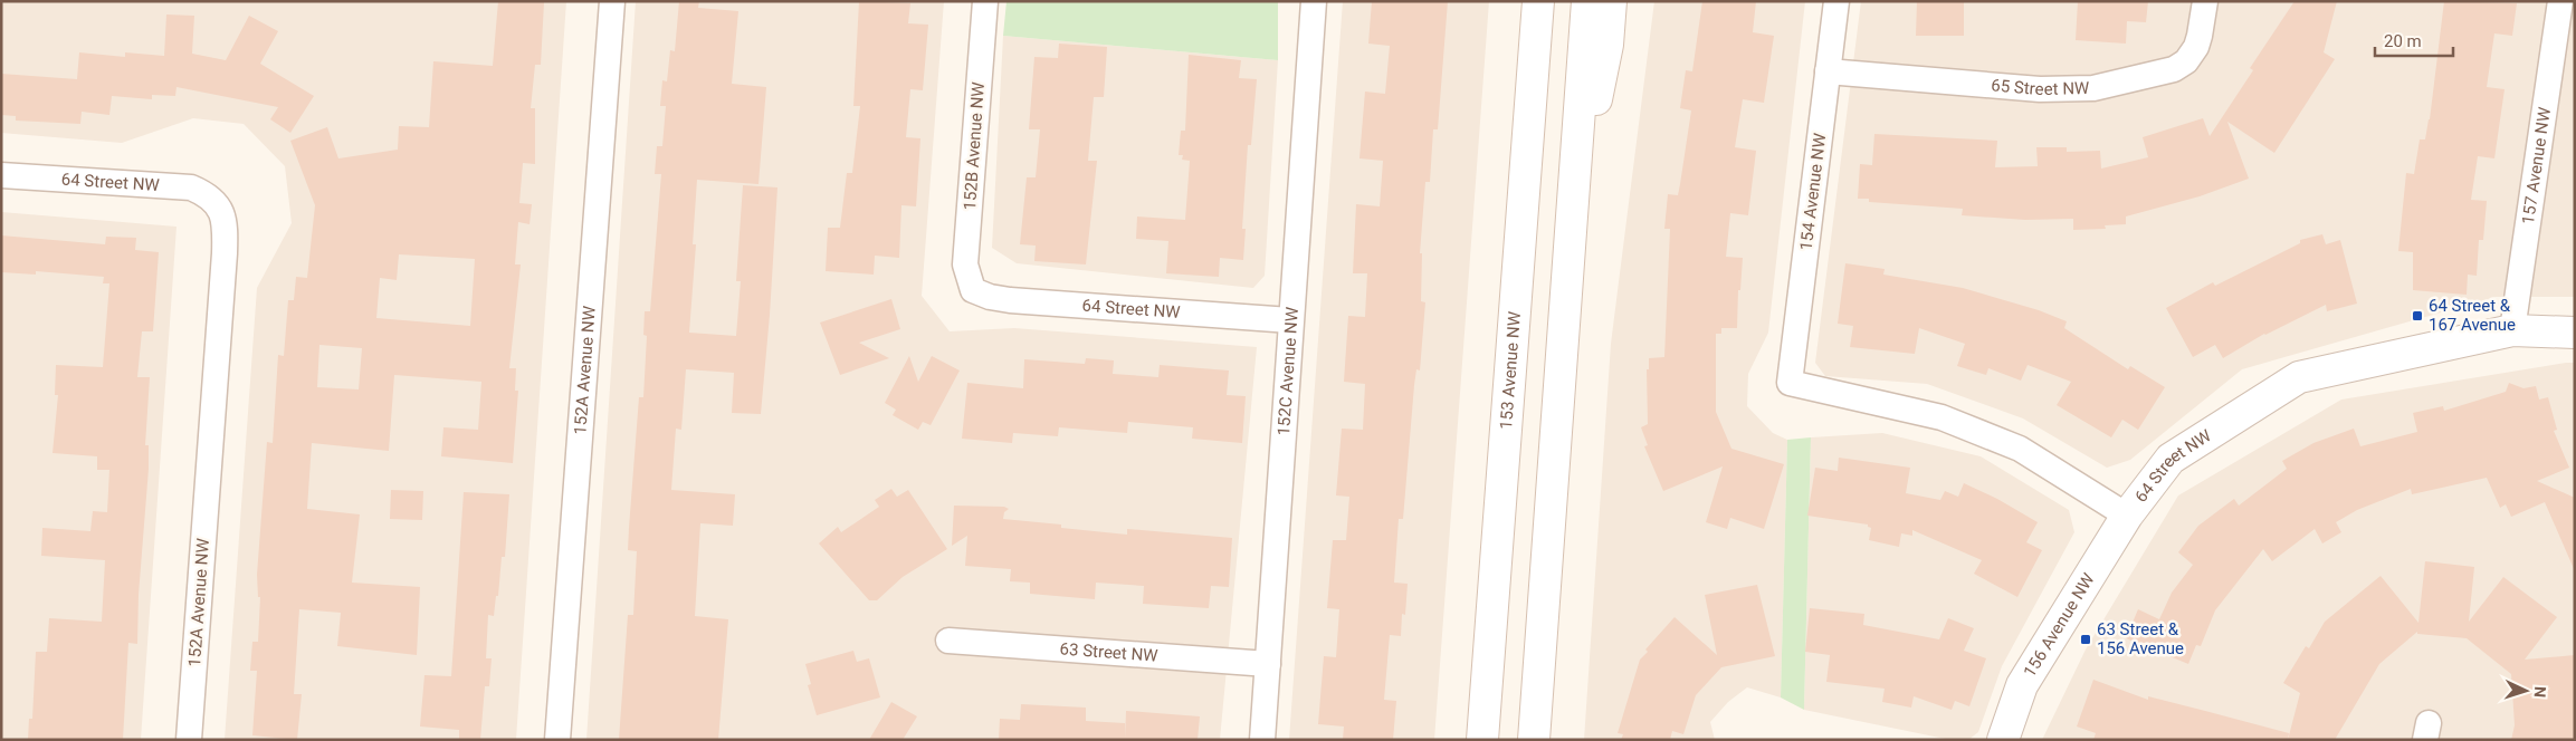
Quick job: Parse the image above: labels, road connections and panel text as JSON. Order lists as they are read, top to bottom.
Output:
{
  "streets": {
    "main road": ["64 Street NW", "153 Avenue NW", "156 Avenue NW"],
    "street": [
      "65 Street NW",
      "152B Avenue NW",
      "157 Avenue NW",
      "154 Avenue NW",
      "152A Avenue NW",
      "152C Avenue NW",
      "63 Street NW"
    ]
  },
  "crossings": [
    ["65 Street NW", "154 Avenue NW"],
    ["152B Avenue NW", "64 Street NW"],
    ["157 Avenue NW", "64 Street NW"],
    ["64 Street NW", "154 Avenue NW"],
    ["64 Street NW", "152A Avenue NW"],
    ["64 Street NW", "152C Avenue NW"],
    ["64 Street NW", "156 Avenue NW"],
    ["152C Avenue NW", "63 Street NW"]
  ],
  "places": {
    "transit": ["64 Street & 167 Avenue", "63 Street & 156 Avenue"]
  },
  "scale_bar": "20 m",
  "north": "right"
}
